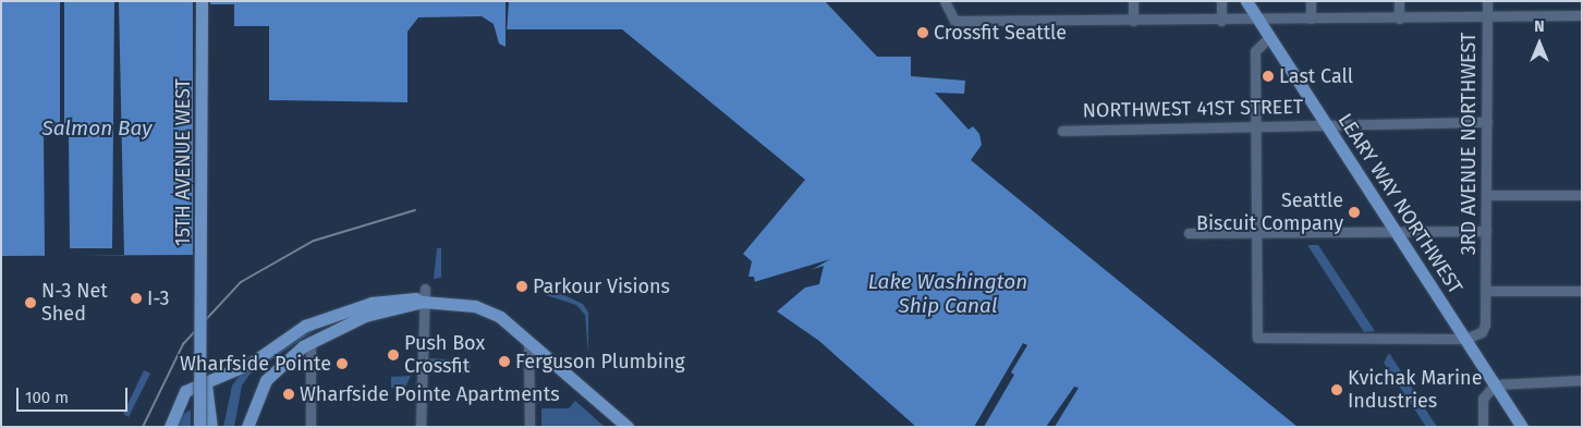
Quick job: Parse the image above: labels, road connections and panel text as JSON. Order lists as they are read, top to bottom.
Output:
{
  "streets": {
    "main road": ["15TH AVENUE WEST", "LEARY WAY NORTHWEST"],
    "street": ["NORTHWEST 41ST STREET", "3RD AVENUE NORTHWEST"]
  },
  "crossings": [
    ["NORTHWEST 41ST STREET", "3RD AVENUE NORTHWEST"],
    ["NORTHWEST 41ST STREET", "LEARY WAY NORTHWEST"],
    ["3RD AVENUE NORTHWEST", "LEARY WAY NORTHWEST"]
  ],
  "water": ["Salmon Bay", "Lake Washington Ship Canal"],
  "places": [
    "Crossfit Seattle",
    "Last Call",
    "Seattle Biscuit Company",
    "Parkour Visions",
    "I-3",
    "N-3 Net Shed",
    "Push Box Crossfit",
    "Ferguson Plumbing",
    "Wharfside Pointe",
    "Kvichak Marine Industries",
    "Wharfside Pointe Apartments"
  ],
  "scale_bar": "100 m",
  "north": "top"
}
